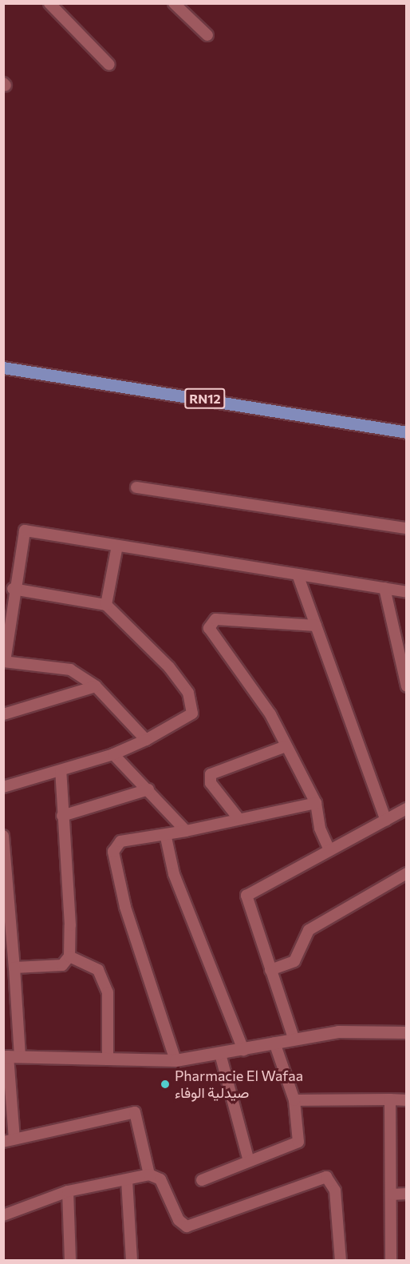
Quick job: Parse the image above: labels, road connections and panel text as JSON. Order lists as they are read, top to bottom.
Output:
{
  "streets": {
    "main road": ["RN12"]
  },
  "places": ["Pharmacie El Wafaa صيدلية الوفاء"]
}
